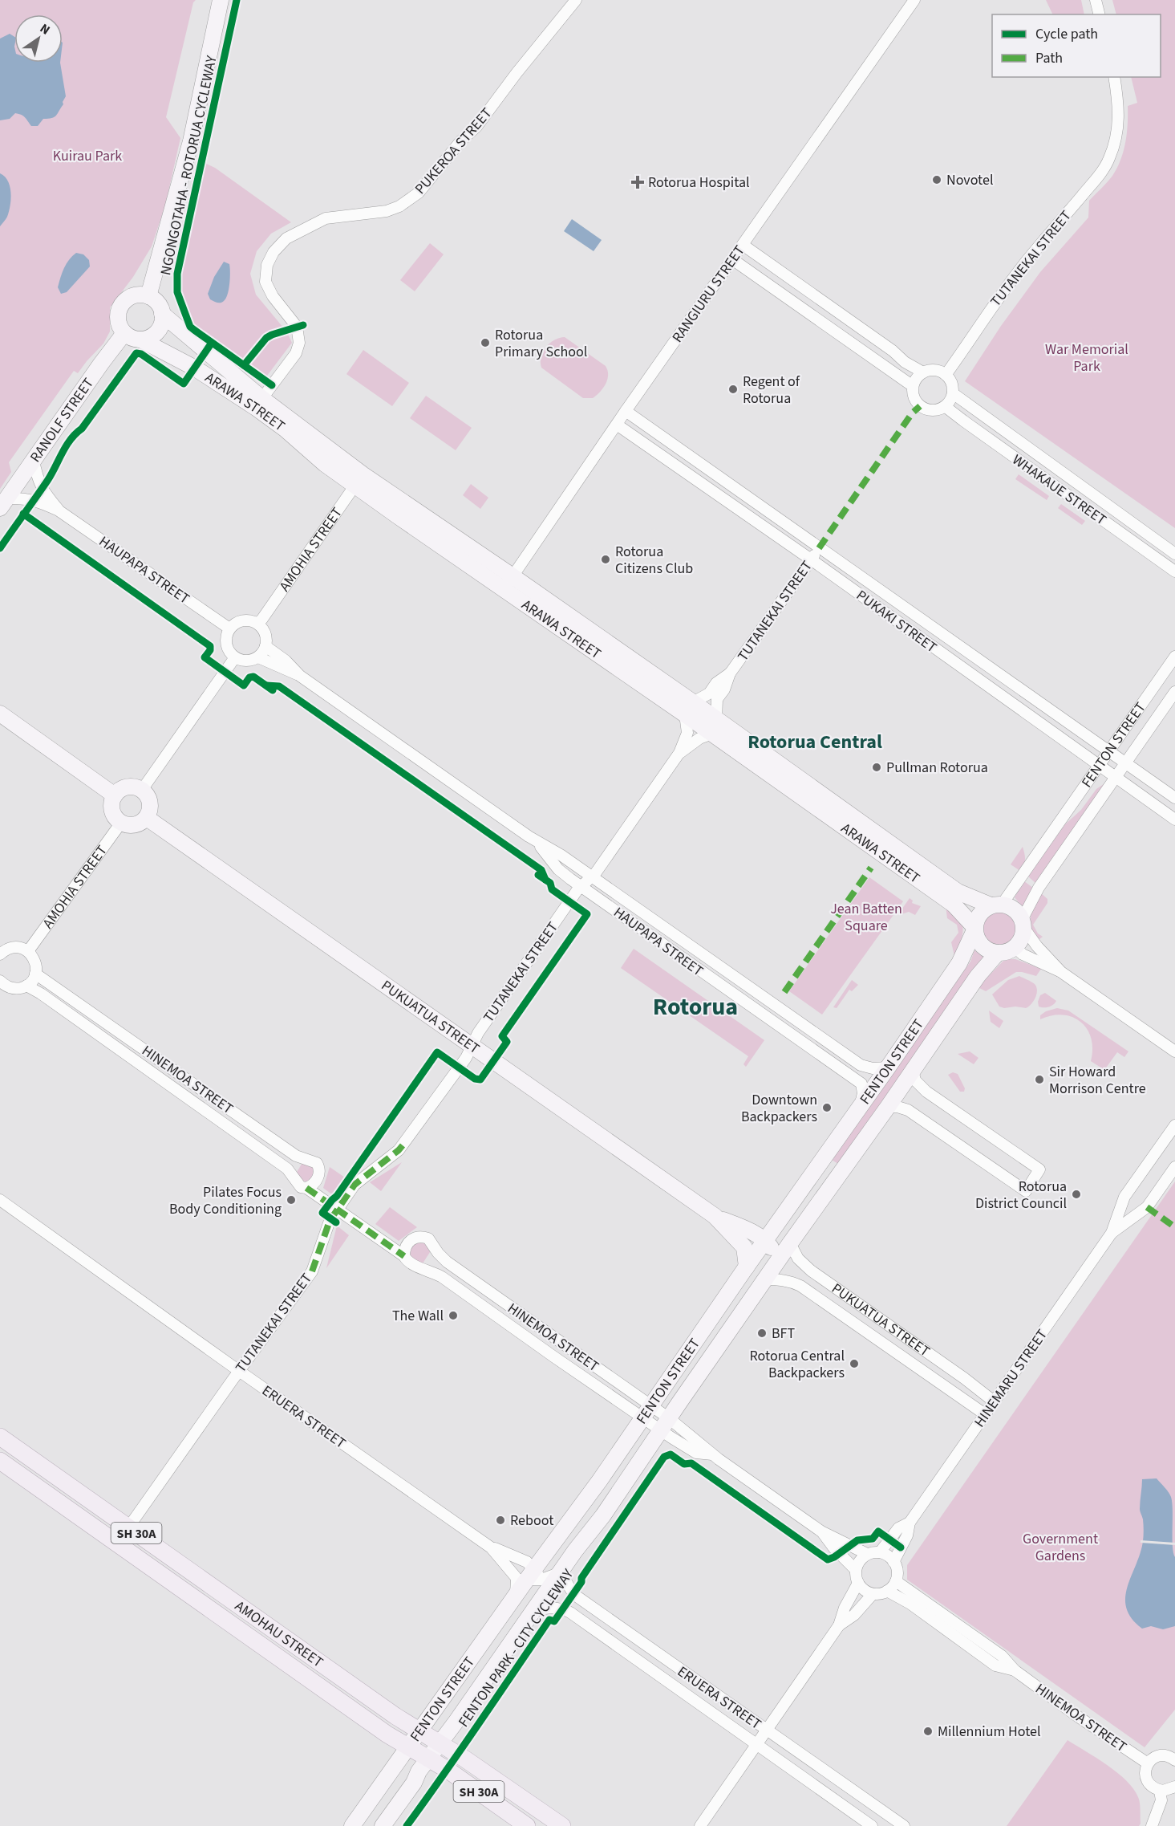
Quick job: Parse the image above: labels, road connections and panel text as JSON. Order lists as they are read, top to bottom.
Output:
{
  "streets": {
    "main road": [
      "ARAWA STREET",
      "RANOLF STREET",
      "FENTON STREET",
      "PUKUATUA STREET",
      "SH 30A",
      "AMOHAU STREET"
    ],
    "street": [
      "PUKEROA STREET",
      "TUTANEKAI STREET",
      "RANGIURU STREET",
      "WHAKAUE STREET",
      "AMOHIA STREET",
      "HAUPAPA STREET",
      "PUKAKI STREET",
      "HINEMOA STREET",
      "HINEMARU STREET",
      "ERUERA STREET"
    ],
    "cycle path": ["NGONGOTAHA - ROTORUA CYCLEWAY", "FENTON PARK - CITY CYCLEWAY"]
  },
  "crossings": [
    ["PUKEROA STREET", "ARAWA STREET"],
    ["TUTANEKAI STREET", "ARAWA STREET"],
    ["TUTANEKAI STREET", "WHAKAUE STREET"],
    ["TUTANEKAI STREET", "HAUPAPA STREET"],
    ["TUTANEKAI STREET", "PUKAKI STREET"],
    ["TUTANEKAI STREET", "PUKUATUA STREET"],
    ["TUTANEKAI STREET", "HINEMOA STREET"],
    ["TUTANEKAI STREET", "ERUERA STREET"],
    ["TUTANEKAI STREET", "AMOHAU STREET"],
    ["RANGIURU STREET", "ARAWA STREET"],
    ["RANGIURU STREET", "PUKAKI STREET"],
    ["ARAWA STREET", "RANOLF STREET"],
    ["ARAWA STREET", "AMOHIA STREET"],
    ["ARAWA STREET", "FENTON STREET"],
    ["RANOLF STREET", "HAUPAPA STREET"],
    ["AMOHIA STREET", "HAUPAPA STREET"],
    ["AMOHIA STREET", "PUKUATUA STREET"],
    ["HAUPAPA STREET", "FENTON STREET"],
    ["PUKAKI STREET", "FENTON STREET"],
    ["FENTON STREET", "PUKUATUA STREET"],
    ["FENTON STREET", "HINEMOA STREET"],
    ["FENTON STREET", "ERUERA STREET"],
    ["FENTON STREET", "AMOHAU STREET"],
    ["PUKUATUA STREET", "HINEMARU STREET"],
    ["HINEMOA STREET", "HINEMARU STREET"]
  ],
  "districts": ["Rotorua Central", "Rotorua"],
  "parks": [
    "Kuirau Park",
    "War Memorial Park",
    "Jean Batten Square",
    "Government Gardens"
  ],
  "places": {
    "other": [
      "Novotel",
      "Rotorua Primary School",
      "Regent of Rotorua",
      "Rotorua Citizens Club",
      "Pullman Rotorua",
      "Sir Howard Morrison Centre",
      "Downtown Backpackers",
      "Rotorua District Council",
      "Pilates Focus Body Conditioning",
      "The Wall",
      "BFT",
      "Rotorua Central Backpackers",
      "Reboot",
      "Millennium Hotel"
    ],
    "health": ["Rotorua Hospital"]
  },
  "legend": ["Cycle path", "Path"],
  "north": "top right"
}
